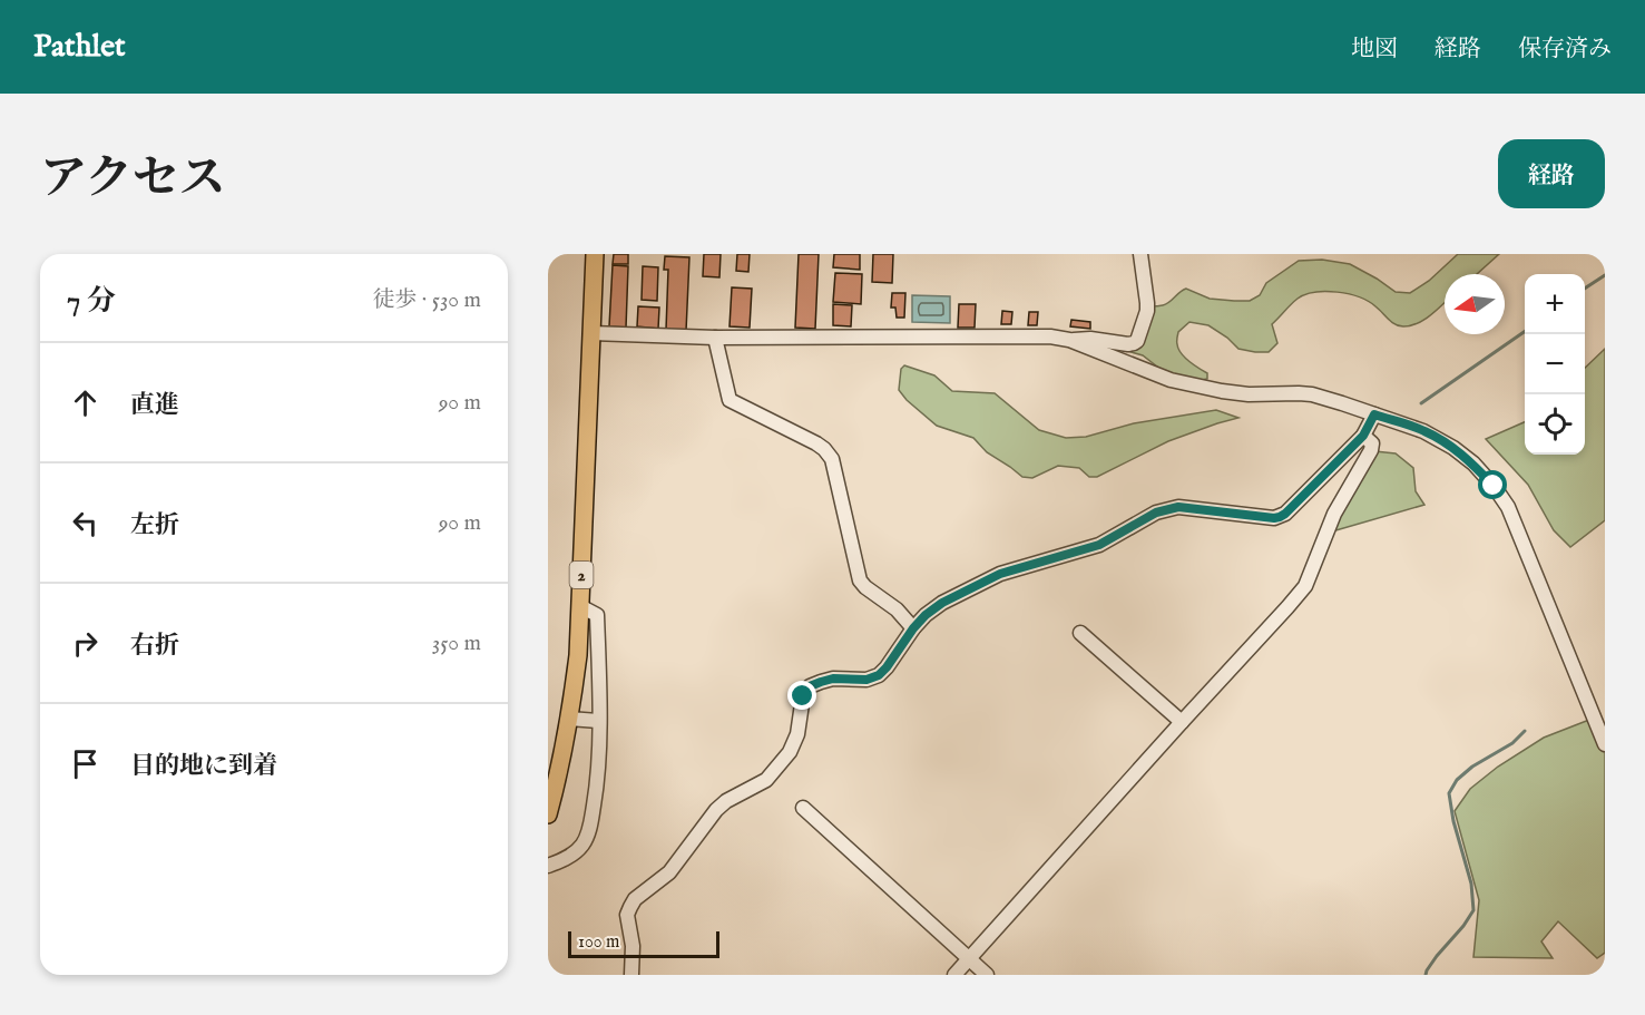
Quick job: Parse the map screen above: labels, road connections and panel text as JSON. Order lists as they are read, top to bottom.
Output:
{
  "streets": {
    "main road": ["2"]
  },
  "scale_bar": "100 m",
  "north": "left",
  "page": {
    "header": "Pathlet",
    "nav": ["地図", "経路", "保存済み"],
    "title": "アクセス",
    "buttons": "経路",
    "heading": ["7 分", "徒歩 · 530 m"],
    "map_buttons": ["+", "−"],
    "list": [
      ["直進", "90 m"],
      ["左折", "90 m"],
      ["右折", "350 m"],
      "目的地に到着"
    ],
    "scale": "100 m"
  }
}
